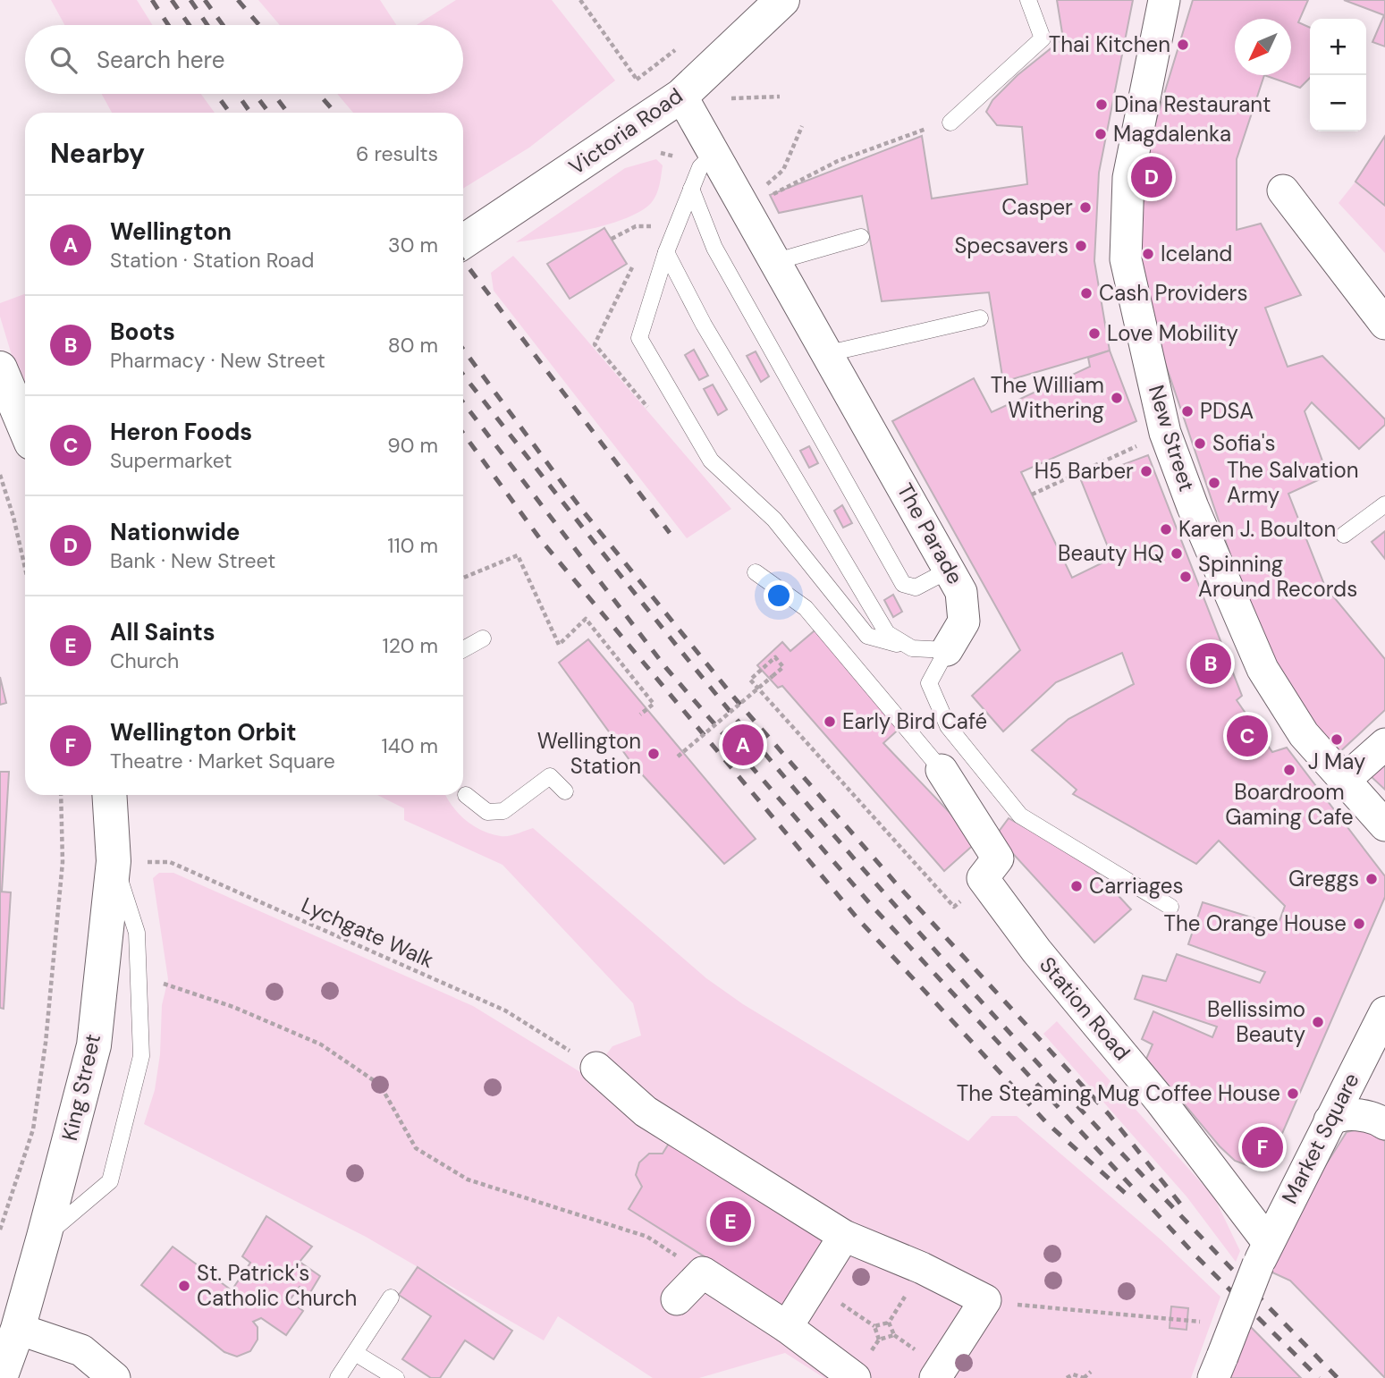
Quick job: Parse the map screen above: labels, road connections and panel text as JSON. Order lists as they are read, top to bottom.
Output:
{
  "streets": {
    "street": [
      "Victoria Road",
      "New Street",
      "The Parade",
      "Station Road",
      "King Street",
      "Market Square"
    ],
    "path": ["Lychgate Walk"]
  },
  "crossings": [
    ["Victoria Road", "The Parade"],
    ["Lychgate Walk", "King Street"],
    ["Station Road", "Market Square"]
  ],
  "places": [
    "Thai Kitchen",
    "Dina Restaurant",
    "Magdalenka",
    "Casper",
    "Specsavers",
    "Iceland",
    "Cash Providers",
    "Love Mobility",
    "The William Withering",
    "PDSA",
    "Sofia's",
    "H5 Barber",
    "The Salvation Army",
    "Karen J. Boulton",
    "Beauty HQ",
    "Spinning Around Records",
    "Early Bird Café",
    "J May",
    "Wellington Station",
    "Boardroom Gaming Cafe",
    "Greggs",
    "Carriages",
    "The Orange House",
    "Bellissimo Beauty",
    "The Steaming Mug Coffee House",
    "St. Patrick's Catholic Church"
  ],
  "north": "bottom left",
  "page": {
    "map_buttons": ["+", "−"],
    "search": "Search here",
    "heading": ["Nearby", "6 results"],
    "pins": [
      "D",
      "B",
      "C",
      "A",
      "F",
      "E"
    ],
    "list": [
      {
        "mark": "A",
        "name": "Wellington",
        "note": "Station · Station Road",
        "value": "30 m"
      },
      {
        "mark": "B",
        "name": "Boots",
        "note": "Pharmacy · New Street",
        "value": "80 m"
      },
      {
        "mark": "C",
        "name": "Heron Foods",
        "note": "Supermarket",
        "value": "90 m"
      },
      {
        "mark": "D",
        "name": "Nationwide",
        "note": "Bank · New Street",
        "value": "110 m"
      },
      {
        "mark": "E",
        "name": "All Saints",
        "note": "Church",
        "value": "120 m"
      },
      {
        "mark": "F",
        "name": "Wellington Orbit",
        "note": "Theatre · Market Square",
        "value": "140 m"
      }
    ]
  }
}
